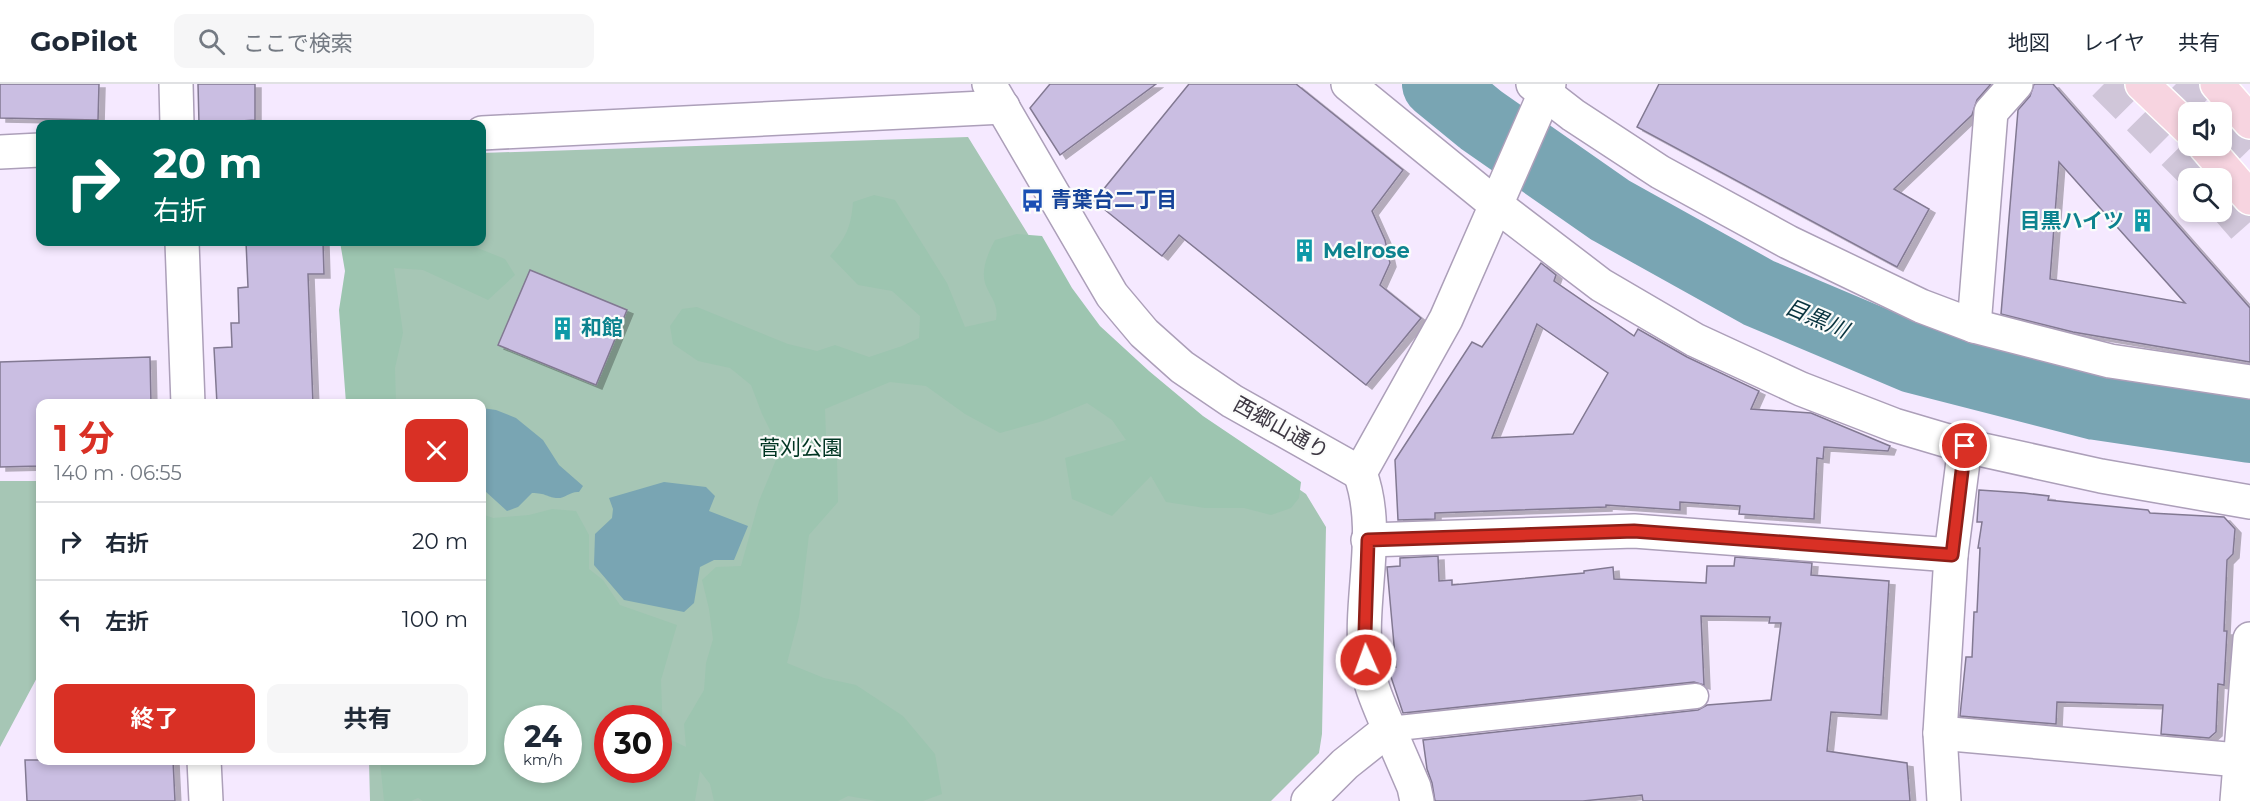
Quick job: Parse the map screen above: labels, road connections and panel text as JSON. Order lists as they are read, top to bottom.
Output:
{
  "streets": {
    "street": ["西郷山通り"]
  },
  "water": ["目黒川"],
  "parks": ["菅刈公園"],
  "places": {
    "bus stop": ["青葉台二丁目"],
    "building": ["目黒ハイツ", "Melrose", "和館"]
  },
  "page": {
    "header": "GoPilot",
    "search": "ここで検索",
    "nav": ["地図", "レイヤ", "共有"],
    "turn": ["20 m", "右折"],
    "heading": ["1 分", "140 m · 06:55"],
    "list": [
      {
        "name": "右折",
        "value": "20 m"
      },
      {
        "name": "左折",
        "value": "100 m"
      }
    ],
    "buttons": ["終了", "共有"],
    "speed": "24 km/h",
    "limit": "30"
  }
}
